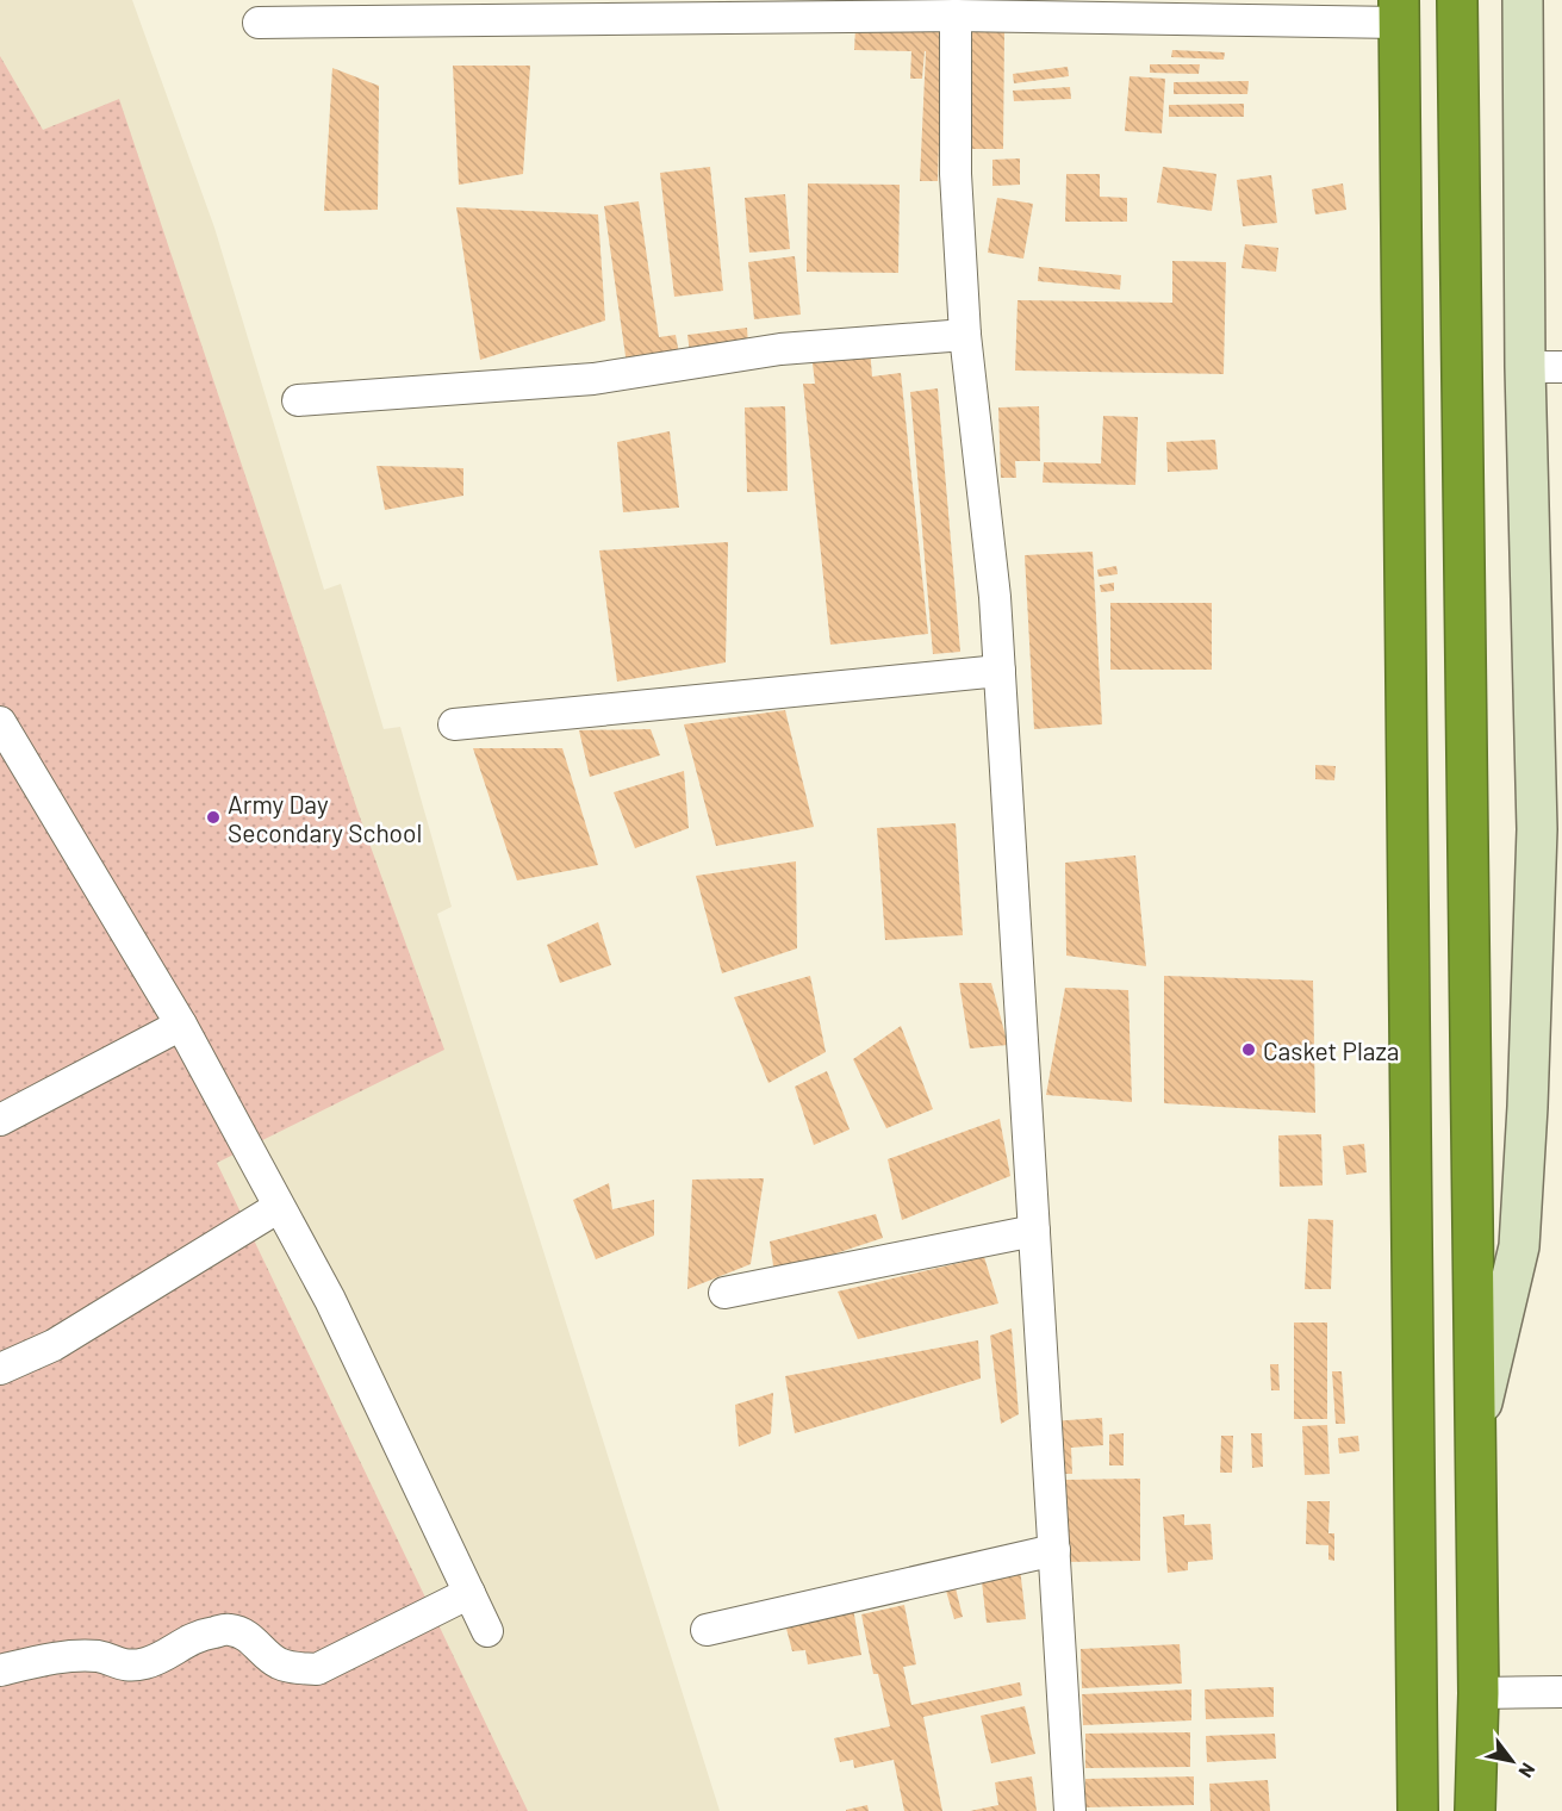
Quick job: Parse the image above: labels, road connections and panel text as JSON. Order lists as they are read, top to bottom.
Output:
{
  "places": ["Army Day Secondary School", "Casket Plaza"],
  "north": "bottom right"
}
